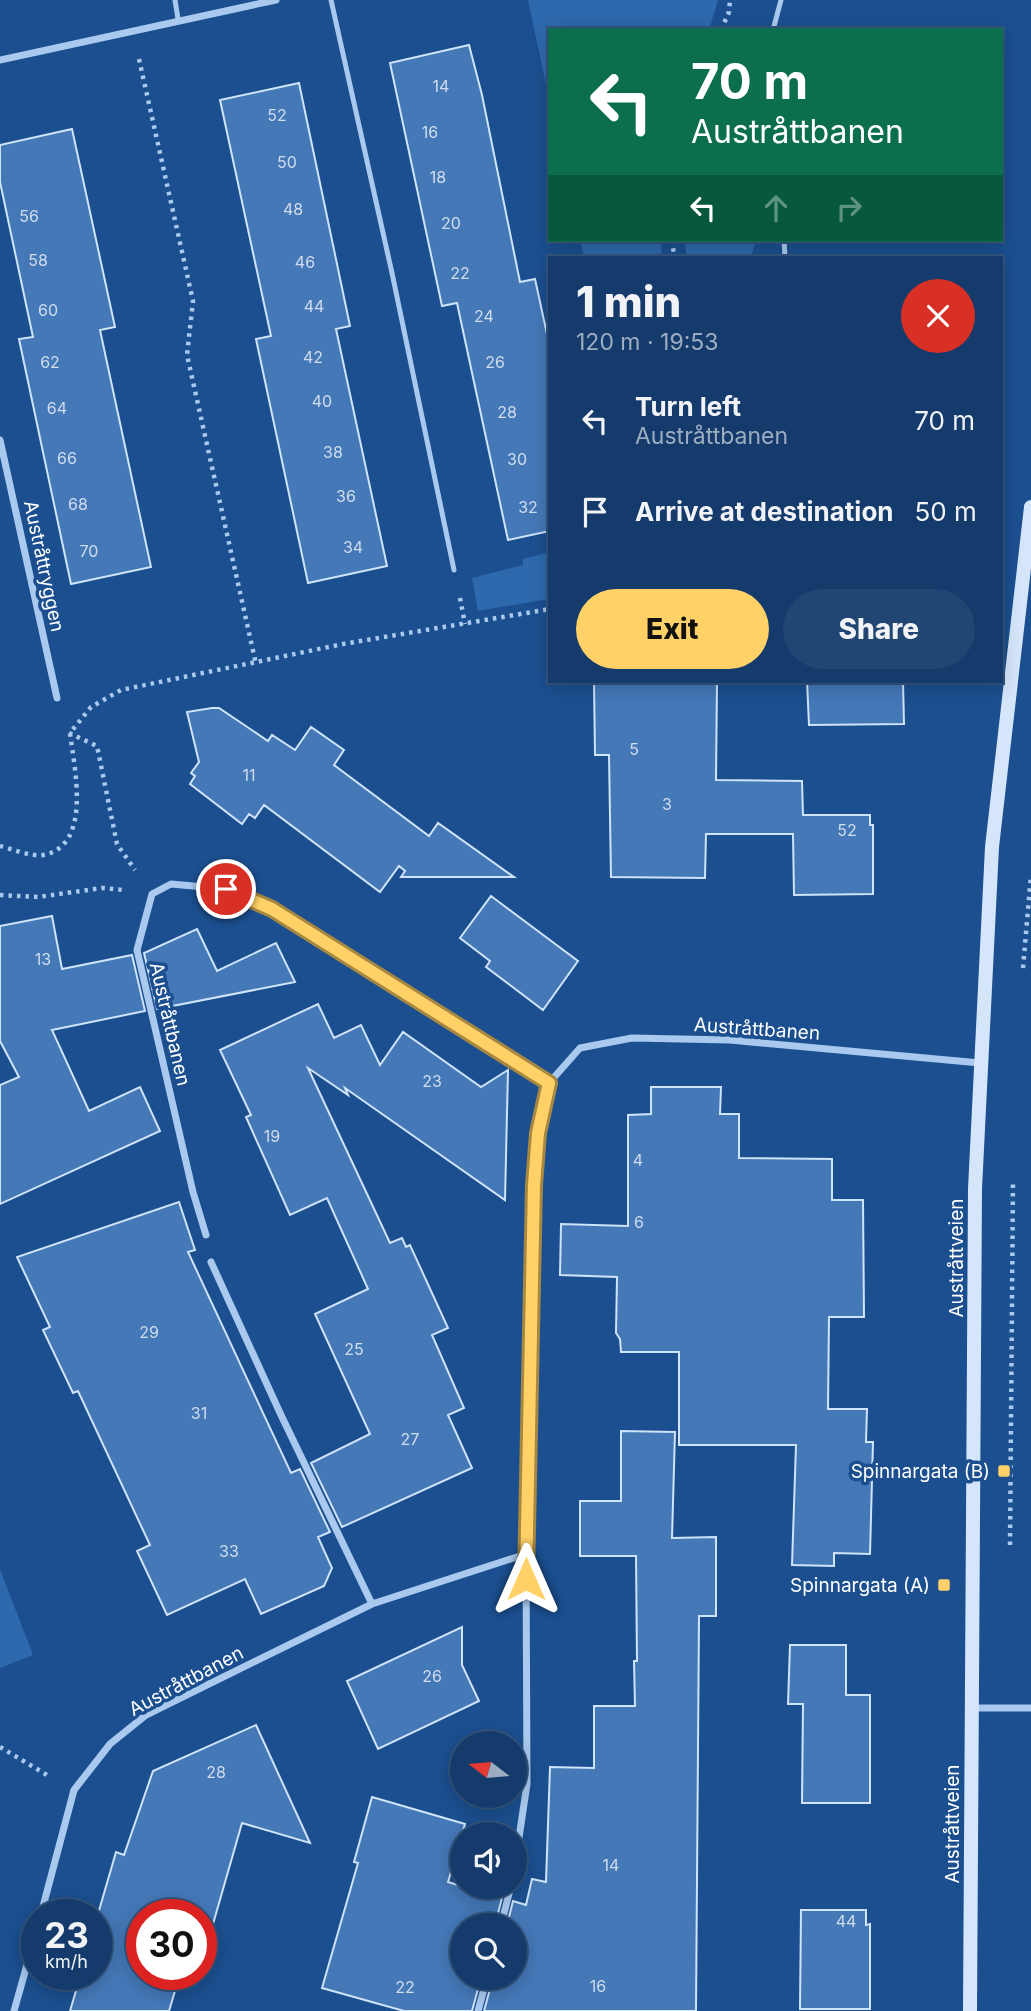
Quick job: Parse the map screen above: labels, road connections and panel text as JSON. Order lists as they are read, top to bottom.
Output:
{
  "streets": {
    "main road": ["Austråttveien"],
    "street": ["Austråttryggen", "Austråttbanen"]
  },
  "crossings": [
    ["Austråttbanen", "Austråttveien"]
  ],
  "places": {
    "transit": ["Spinnargata (B)", "Spinnargata (A)"]
  },
  "house_numbers": [
    "14",
    "52",
    "16",
    "50",
    "18",
    "48",
    "56",
    "20",
    "58",
    "46",
    "22",
    "44",
    "60",
    "24",
    "42",
    "62",
    "26",
    "40",
    "64",
    "28",
    "38",
    "66",
    "30",
    "36",
    "68",
    "32",
    "34",
    "70",
    "5",
    "11",
    "3",
    "52",
    "13",
    "23",
    "19",
    "4",
    "6",
    "29",
    "25",
    "31",
    "27",
    "33",
    "26",
    "28",
    "14",
    "44",
    "16",
    "22"
  ],
  "north": "left",
  "page": {
    "turn": ["70 m", "Austråttbanen"],
    "heading": ["1 min", "120 m · 19:53"],
    "list": [
      {
        "name": "Turn left",
        "note": "Austråttbanen",
        "value": "70 m"
      },
      {
        "name": "Arrive at destination",
        "value": "50 m"
      }
    ],
    "buttons": ["Exit", "Share"],
    "speed": "23 km/h",
    "limit": "30"
  }
}
